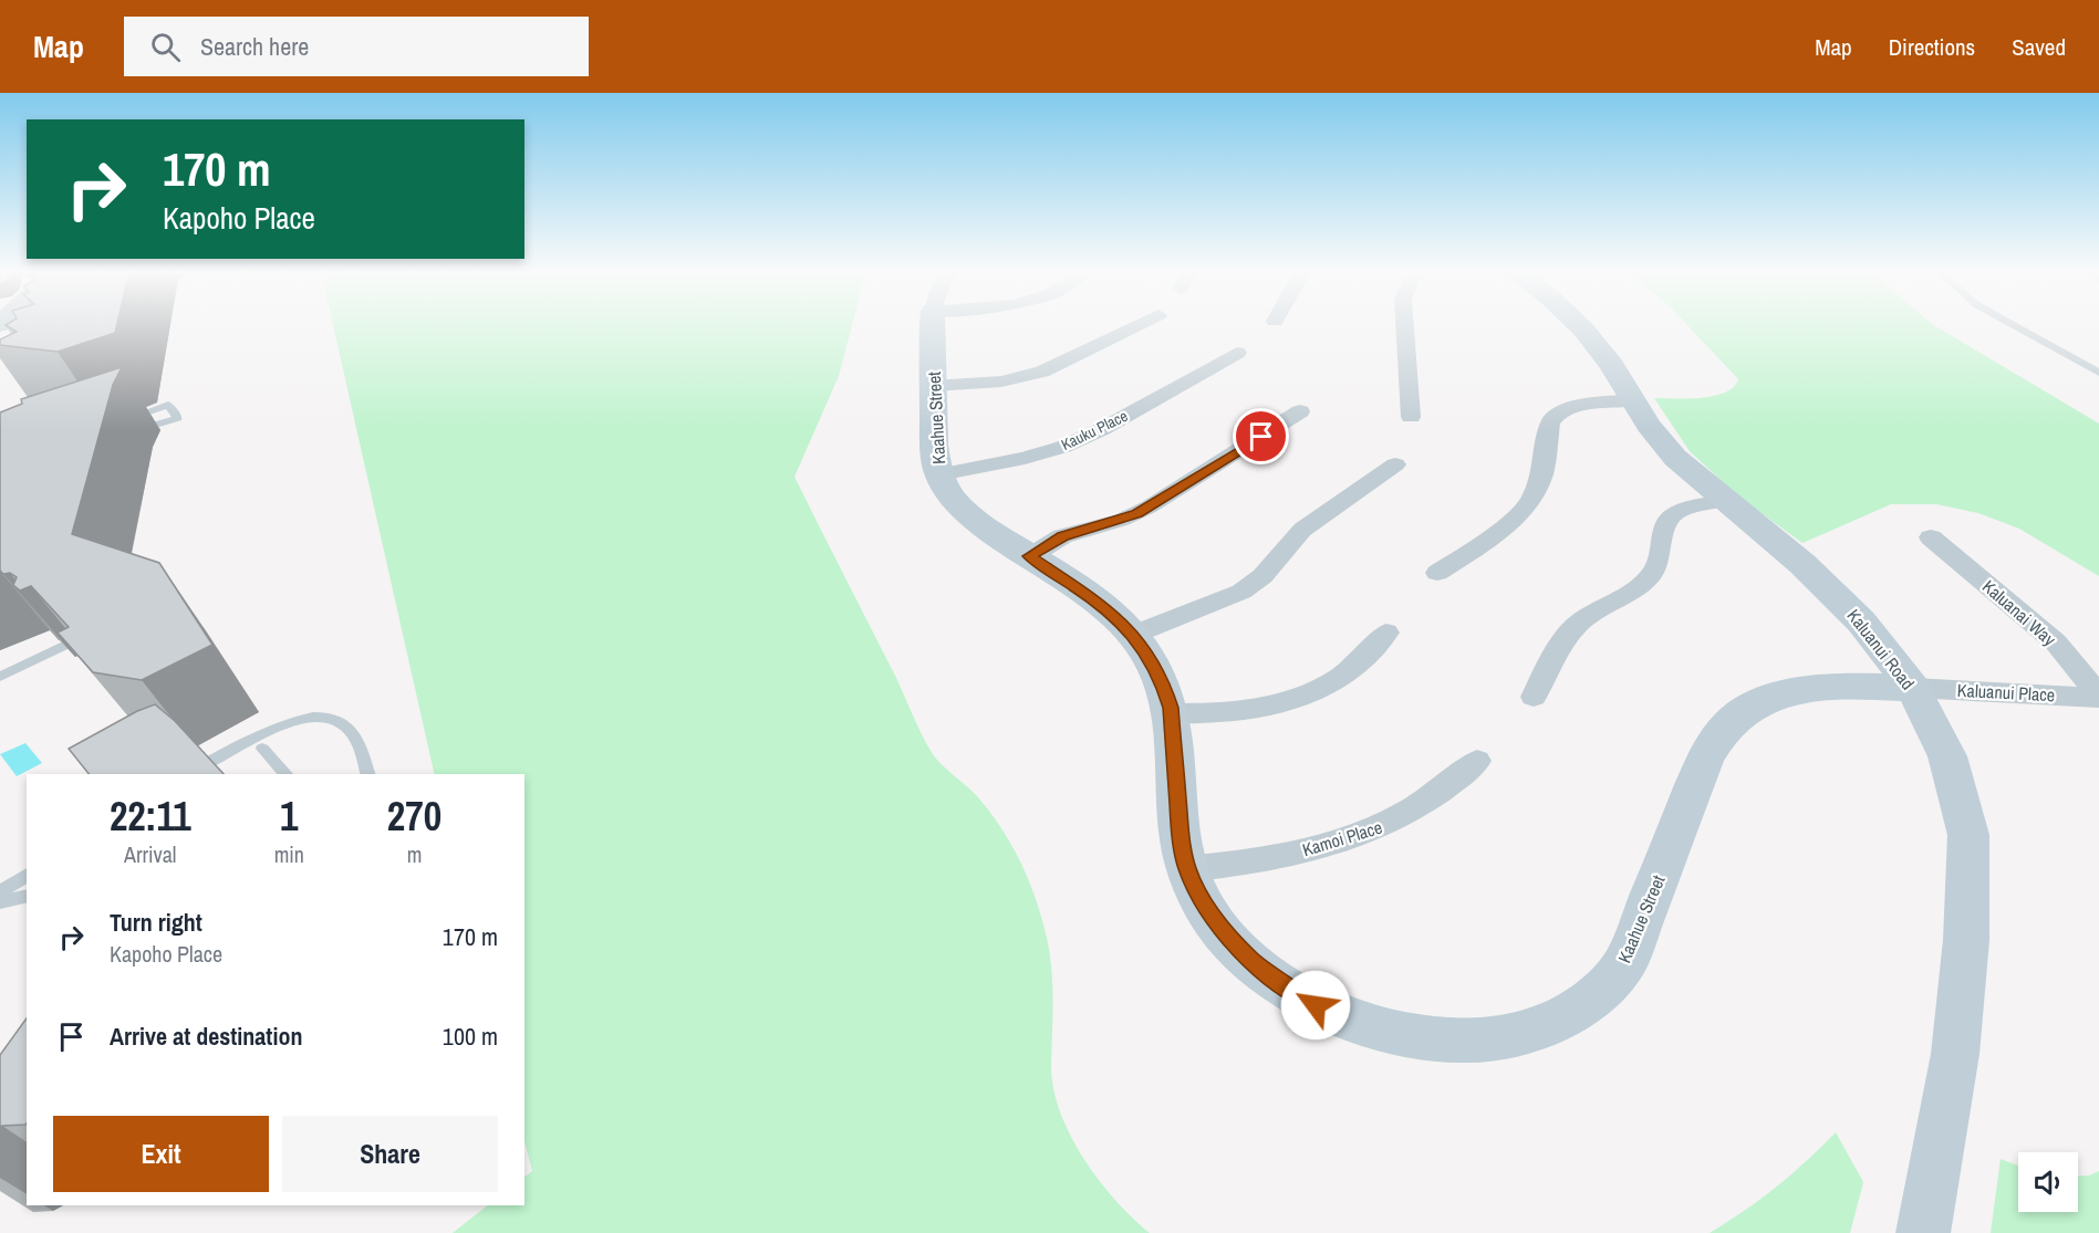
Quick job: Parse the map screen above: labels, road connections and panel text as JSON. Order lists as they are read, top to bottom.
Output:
{
  "streets": {
    "street": [
      "Kaahue Street",
      "Kauku Place",
      "Kaluanai Way",
      "Kaluanui Road",
      "Kaluanui Place",
      "Kamoi Place"
    ]
  },
  "crossings": [
    ["Kaahue Street", "Kauku Place"],
    ["Kaahue Street", "Kaluanui Road"],
    ["Kaahue Street", "Kaluanui Place"],
    ["Kaahue Street", "Kamoi Place"],
    ["Kaluanai Way", "Kaluanui Place"],
    ["Kaluanui Road", "Kaluanui Place"]
  ],
  "page": {
    "header": "Map",
    "search": "Search here",
    "nav": ["Map", "Directions", "Saved"],
    "turn": ["170 m", "Kapoho Place"],
    "eta": [
      "22:11",
      "Arrival",
      "1",
      "min",
      "270",
      "m"
    ],
    "list": [
      {
        "name": "Turn right",
        "note": "Kapoho Place",
        "value": "170 m"
      },
      {
        "name": "Arrive at destination",
        "value": "100 m"
      }
    ],
    "buttons": ["Exit", "Share"]
  }
}
